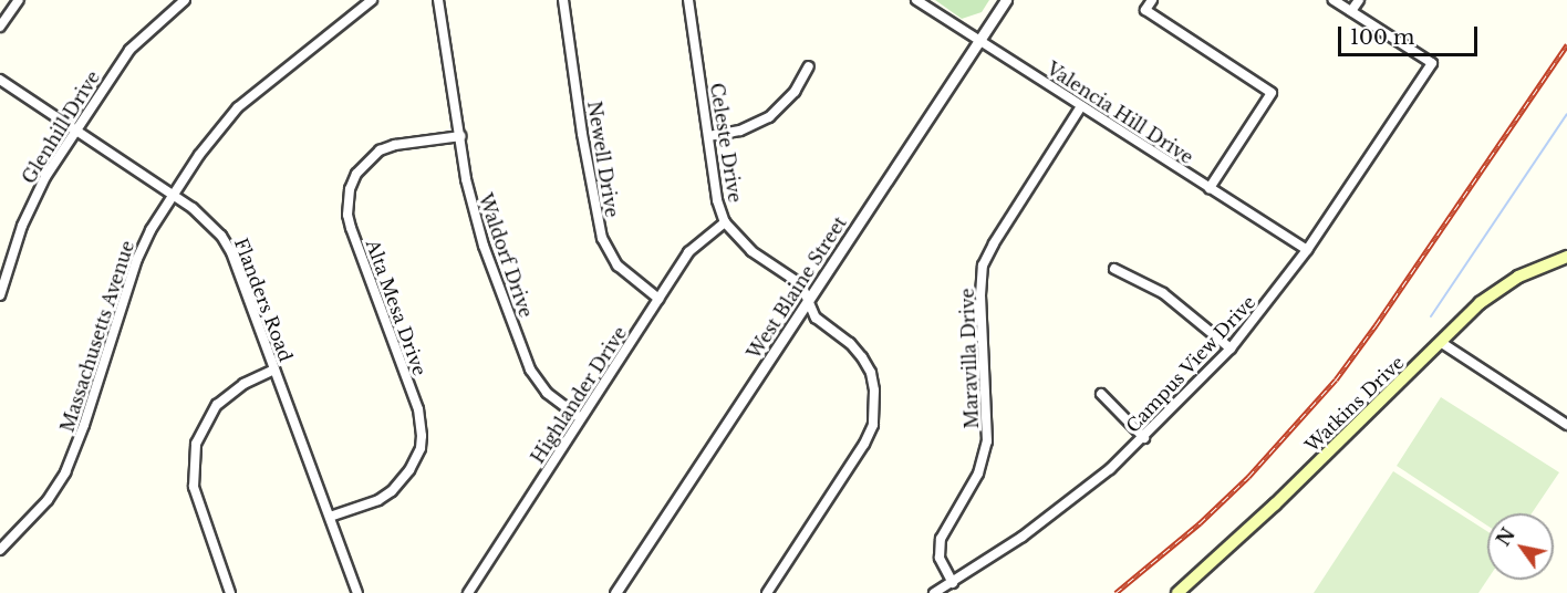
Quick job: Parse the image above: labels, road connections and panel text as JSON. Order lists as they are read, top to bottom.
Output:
{
  "streets": {
    "main road": ["Watkins Drive"],
    "street": [
      "Valencia Hill Drive",
      "Glenhill Drive",
      "Celeste Drive",
      "Newell Drive",
      "Waldorf Drive",
      "West Blaine Street",
      "Flanders Road",
      "Alta Mesa Drive",
      "Massachusetts Avenue",
      "Maravilla Drive",
      "Campus View Drive",
      "Highlander Drive"
    ]
  },
  "crossings": [
    ["Valencia Hill Drive", "West Blaine Street"],
    ["Valencia Hill Drive", "Maravilla Drive"],
    ["Valencia Hill Drive", "Campus View Drive"],
    ["Glenhill Drive", "Flanders Road"],
    ["Celeste Drive", "West Blaine Street"],
    ["Celeste Drive", "Highlander Drive"],
    ["Newell Drive", "Highlander Drive"],
    ["Waldorf Drive", "Alta Mesa Drive"],
    ["Waldorf Drive", "Highlander Drive"],
    ["Flanders Road", "Alta Mesa Drive"],
    ["Flanders Road", "Massachusetts Avenue"],
    ["Maravilla Drive", "Campus View Drive"]
  ],
  "scale_bar": "100 m",
  "north": "top left"
}
